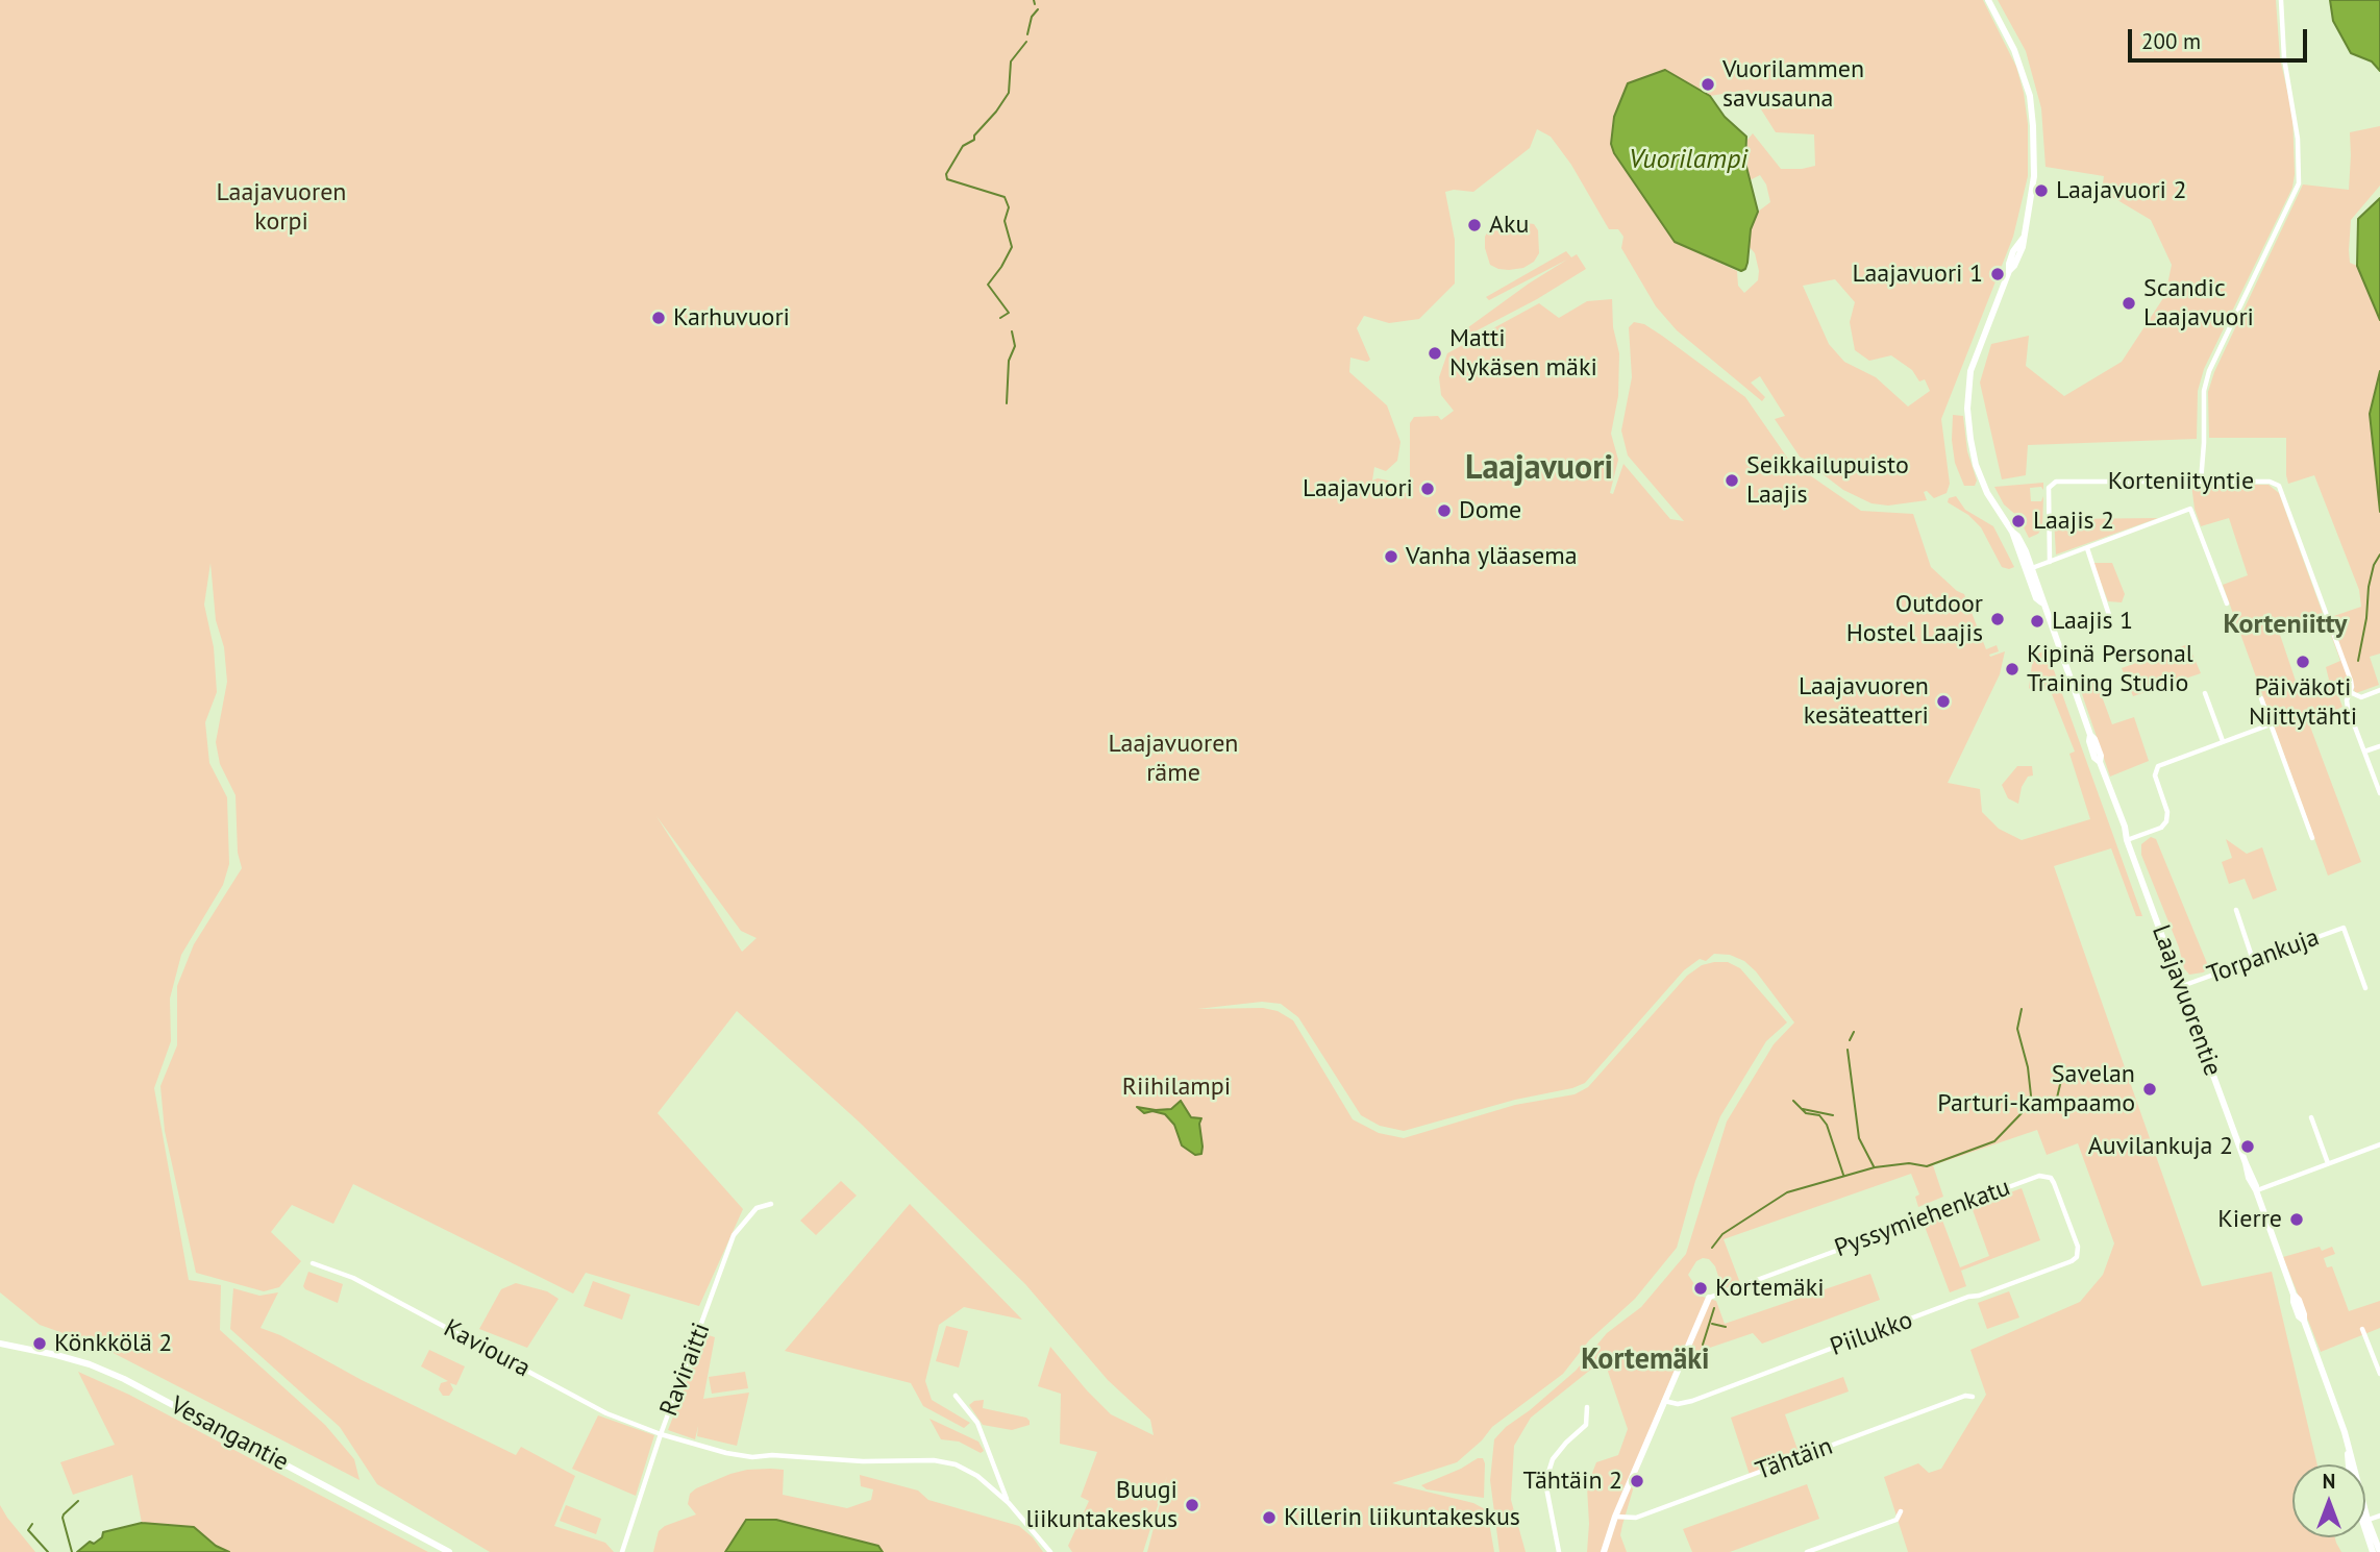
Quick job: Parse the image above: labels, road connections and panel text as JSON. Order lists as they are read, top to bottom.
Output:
{
  "streets": {
    "main road": ["Laajavuorentie", "Pyssymiehenkatu", "Vesangantie"],
    "street": [
      "Korteniityntie",
      "Torpankuja",
      "Piilukko",
      "Kavioura",
      "Raviraitti",
      "Tähtäin"
    ]
  },
  "crossings": [
    ["Torpankuja", "Laajavuorentie"],
    ["Pyssymiehenkatu", "Piilukko"],
    ["Pyssymiehenkatu", "Tähtäin"],
    ["Kavioura", "Raviraitti"]
  ],
  "districts": ["Laajavuori", "Korteniitty", "Kortemäki"],
  "water": ["Vuorilampi"],
  "parks": ["Laajavuoren korpi", "Laajavuoren räme", "Riihilampi"],
  "places": [
    "Vuorilammen savusauna",
    "Laajavuori 2",
    "Aku",
    "Laajavuori 1",
    "Scandic Laajavuori",
    "Karhuvuori",
    "Matti Nykäsen mäki",
    "Seikkailupuisto Laajis",
    "Laajavuori",
    "Dome",
    "Laajis 2",
    "Vanha yläasema",
    "Outdoor Hostel Laajis",
    "Laajis 1",
    "Päiväkoti Niittytähti",
    "Kipinä Personal Training Studio",
    "Laajavuoren kesäteatteri",
    "Savelan Parturi-kampaamo",
    "Auvilankuja 2",
    "Kierre",
    "Kortemäki",
    "Könkkölä 2",
    "Tähtäin 2",
    "Buugi liikuntakeskus",
    "Killerin liikuntakeskus"
  ],
  "scale_bar": "200 m",
  "north": "top"
}
